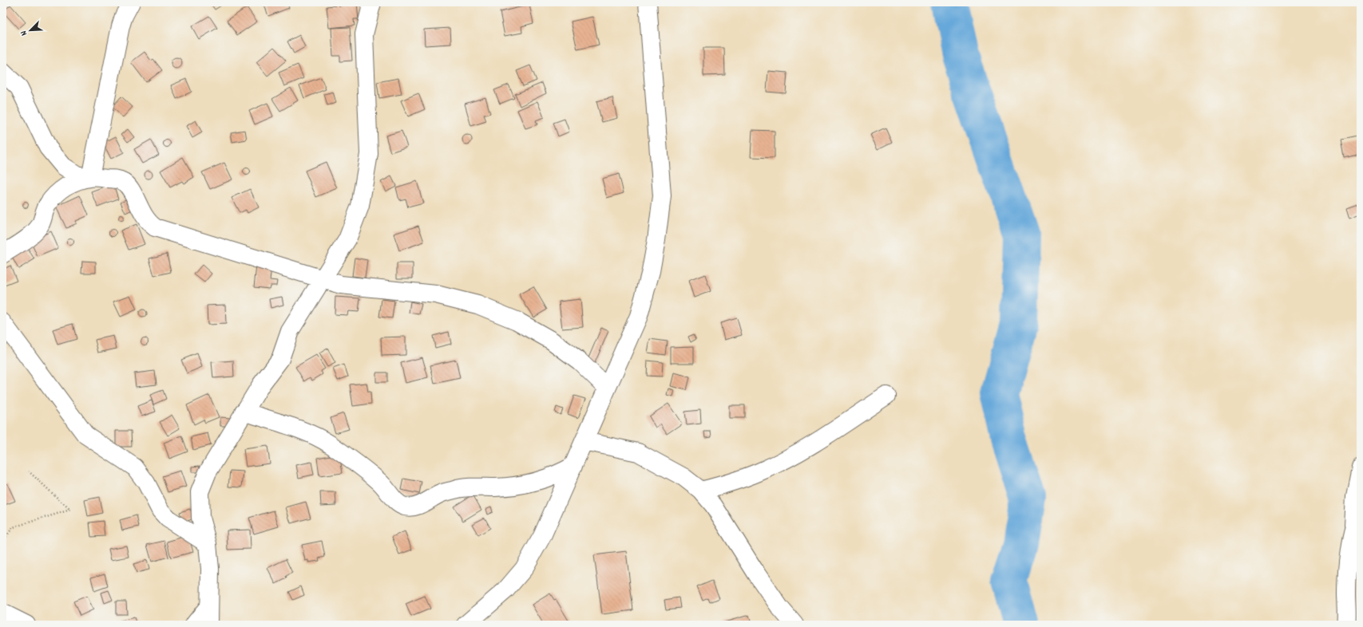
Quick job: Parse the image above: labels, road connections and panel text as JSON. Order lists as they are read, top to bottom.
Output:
{
  "north": "bottom left"
}
